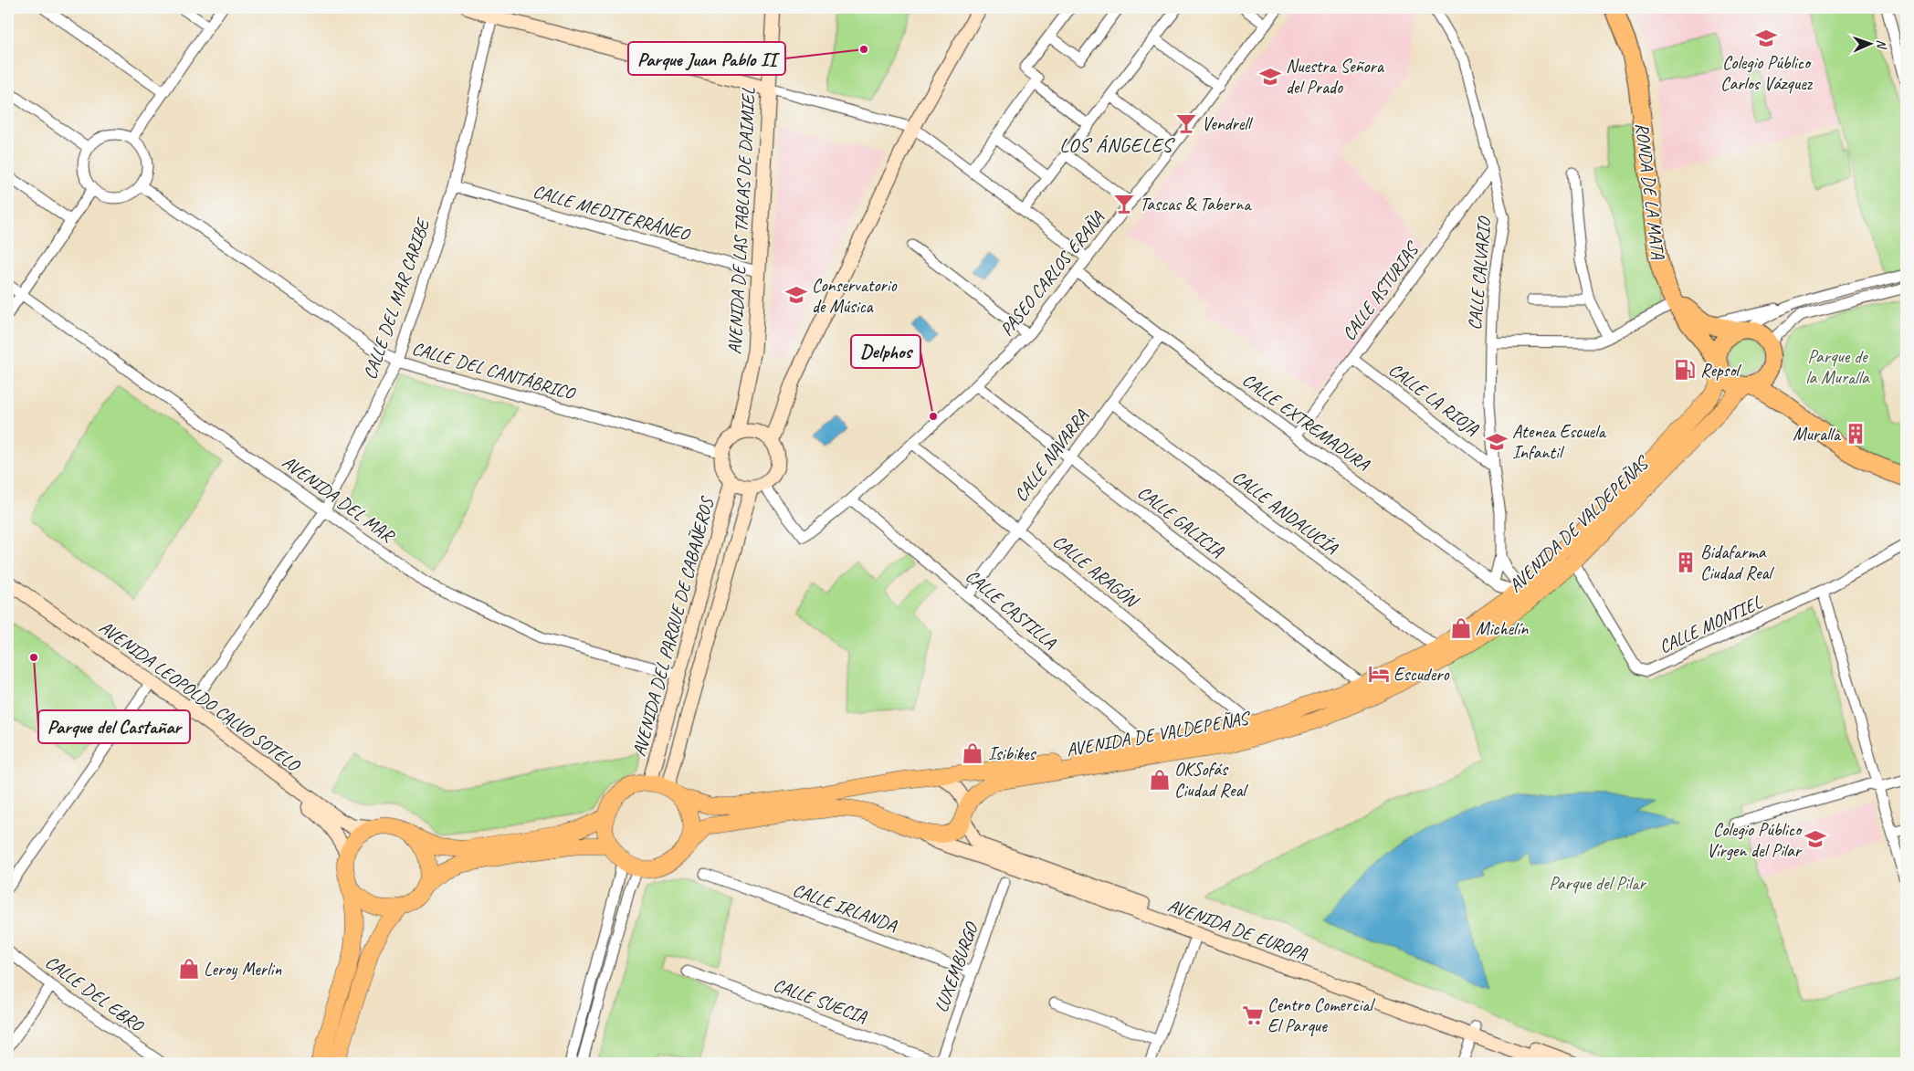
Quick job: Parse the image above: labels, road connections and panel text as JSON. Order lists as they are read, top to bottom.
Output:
{
  "streets": {
    "highway": ["RONDA DE LA MATA"],
    "main road": [
      "AVENIDA DE LAS TABLAS DE DAIMIEL",
      "AVENIDA DE VALDEPEÑAS",
      "AVENIDA DEL PARQUE DE CABAÑEROS",
      "AVENIDA LEOPOLDO CALVO SOTELO",
      "AVENIDA DE EUROPA"
    ],
    "street": [
      "CALLE MEDITERRÁNEO",
      "PASEO CARLOS ERAÑA",
      "CALLE CALVARIO",
      "CALLE ASTURIAS",
      "CALLE DEL MAR CARIBE",
      "CALLE DEL CANTÁBRICO",
      "CALLE LA RIOJA",
      "CALLE EXTREMADURA",
      "CALLE NAVARRA",
      "AVENIDA DEL MAR",
      "CALLE ANDALUCÍA",
      "CALLE GALICIA",
      "CALLE ARAGÓN",
      "CALLE CASTILLA",
      "CALLE MONTIEL",
      "CALLE IRLANDA",
      "LUXEMBURGO",
      "CALLE DEL EBRO",
      "CALLE SUECIA"
    ]
  },
  "crossings": [
    ["RONDA DE LA MATA", "AVENIDA DE VALDEPEÑAS"],
    ["CALLE MEDITERRÁNEO", "AVENIDA DE LAS TABLAS DE DAIMIEL"],
    ["CALLE MEDITERRÁNEO", "CALLE DEL MAR CARIBE"],
    ["AVENIDA DE LAS TABLAS DE DAIMIEL", "PASEO CARLOS ERAÑA"],
    ["AVENIDA DE LAS TABLAS DE DAIMIEL", "CALLE DEL CANTÁBRICO"],
    ["AVENIDA DE LAS TABLAS DE DAIMIEL", "AVENIDA DEL PARQUE DE CABAÑEROS"],
    ["PASEO CARLOS ERAÑA", "CALLE DEL CANTÁBRICO"],
    ["PASEO CARLOS ERAÑA", "CALLE EXTREMADURA"],
    ["PASEO CARLOS ERAÑA", "CALLE GALICIA"],
    ["PASEO CARLOS ERAÑA", "CALLE ARAGÓN"],
    ["PASEO CARLOS ERAÑA", "CALLE CASTILLA"],
    ["PASEO CARLOS ERAÑA", "AVENIDA DEL PARQUE DE CABAÑEROS"],
    ["CALLE CALVARIO", "CALLE ASTURIAS"],
    ["CALLE CALVARIO", "CALLE LA RIOJA"],
    ["CALLE CALVARIO", "CALLE EXTREMADURA"],
    ["CALLE CALVARIO", "AVENIDA DE VALDEPEÑAS"],
    ["CALLE ASTURIAS", "CALLE LA RIOJA"],
    ["CALLE ASTURIAS", "CALLE EXTREMADURA"],
    ["CALLE DEL MAR CARIBE", "CALLE DEL CANTÁBRICO"],
    ["CALLE DEL MAR CARIBE", "AVENIDA DEL MAR"],
    ["CALLE DEL MAR CARIBE", "AVENIDA LEOPOLDO CALVO SOTELO"],
    ["CALLE DEL CANTÁBRICO", "AVENIDA DEL PARQUE DE CABAÑEROS"],
    ["CALLE EXTREMADURA", "CALLE NAVARRA"],
    ["CALLE EXTREMADURA", "AVENIDA DE VALDEPEÑAS"],
    ["CALLE NAVARRA", "CALLE ANDALUCÍA"],
    ["CALLE NAVARRA", "CALLE GALICIA"],
    ["CALLE NAVARRA", "CALLE ARAGÓN"],
    ["CALLE NAVARRA", "CALLE CASTILLA"],
    ["AVENIDA DEL MAR", "AVENIDA DEL PARQUE DE CABAÑEROS"],
    ["CALLE ANDALUCÍA", "AVENIDA DE VALDEPEÑAS"],
    ["CALLE GALICIA", "AVENIDA DE VALDEPEÑAS"],
    ["AVENIDA DE VALDEPEÑAS", "CALLE ARAGÓN"],
    ["AVENIDA DE VALDEPEÑAS", "CALLE CASTILLA"],
    ["AVENIDA DE VALDEPEÑAS", "CALLE MONTIEL"],
    ["AVENIDA DE VALDEPEÑAS", "AVENIDA DEL PARQUE DE CABAÑEROS"],
    ["AVENIDA DE VALDEPEÑAS", "AVENIDA DE EUROPA"],
    ["CALLE IRLANDA", "LUXEMBURGO"],
    ["LUXEMBURGO", "CALLE SUECIA"]
  ],
  "districts": ["LOS ÁNGELES"],
  "parks": ["Parque de la Muralla", "Parque del Pilar"],
  "places": {
    "school or university": [
      "Colegio Público Carlos Vázquez",
      "Nuestra Señora del Prado",
      "Conservatorio de Música",
      "Atenea Escuela Infantil",
      "Colegio Público Vírgen del Pilar"
    ],
    "other": ["Parque Juan Pablo II", "Delphos", "Parque del Castañar"],
    "bar": ["Vendrell", "Tascas & Taberna"],
    "fuel station": ["Repsol"],
    "building": ["Muralla", "Bidafarma Ciudad Real"],
    "shop": [
      "Michelín",
      "Isibikes",
      "OKSofás Ciudad Real",
      "Leroy Merlin"
    ],
    "hotel": ["Escudero"],
    "supermarket": ["Centro Comercial El Parque"]
  },
  "north": "right"
}
